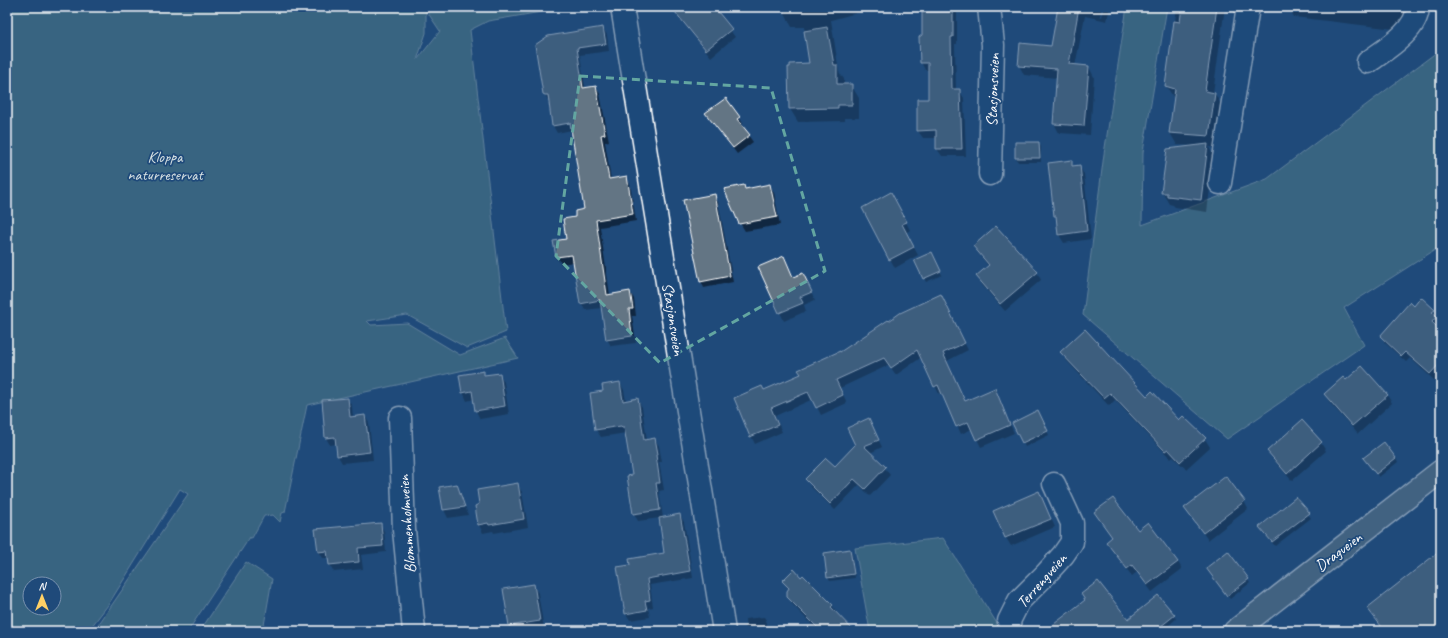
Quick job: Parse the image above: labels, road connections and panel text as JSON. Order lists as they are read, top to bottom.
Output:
{
  "streets": {
    "main road": ["Dragveien"],
    "street": ["Stasjonsveien", "Blommenholmveien", "Terrengveien"]
  },
  "parks": ["Kloppa naturreservat"],
  "north": "top"
}
